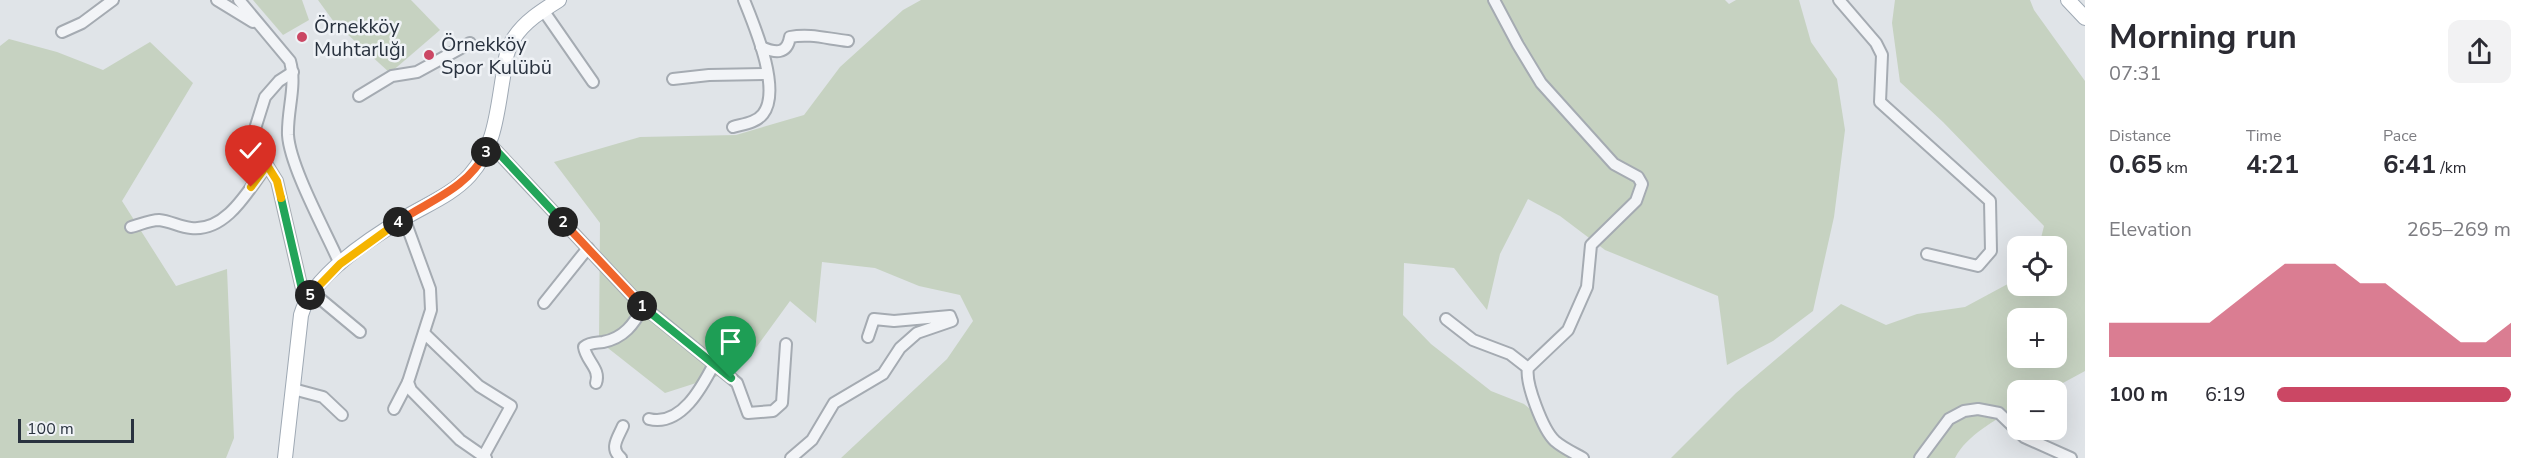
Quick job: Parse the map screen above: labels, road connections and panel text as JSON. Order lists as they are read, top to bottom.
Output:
{
  "places": ["Örnekköy Muhtarlığı", "Örnekköy Spor Kulübü"],
  "scale_bar": "100 m",
  "page": {
    "heading": ["Morning run", "07:31"],
    "stats": [
      ["Distance", "0.65 km"],
      ["Time", "4:21"],
      ["Pace", "6:41 /km"]
    ],
    "pins": [
      "3",
      "2",
      "4",
      "5",
      "1"
    ],
    "chart": ["Elevation", "265–269 m"],
    "map_buttons": ["+", "−"],
    "list": [
      {
        "name": "100 m",
        "note": "6:19"
      }
    ],
    "scale": "100 m"
  }
}
